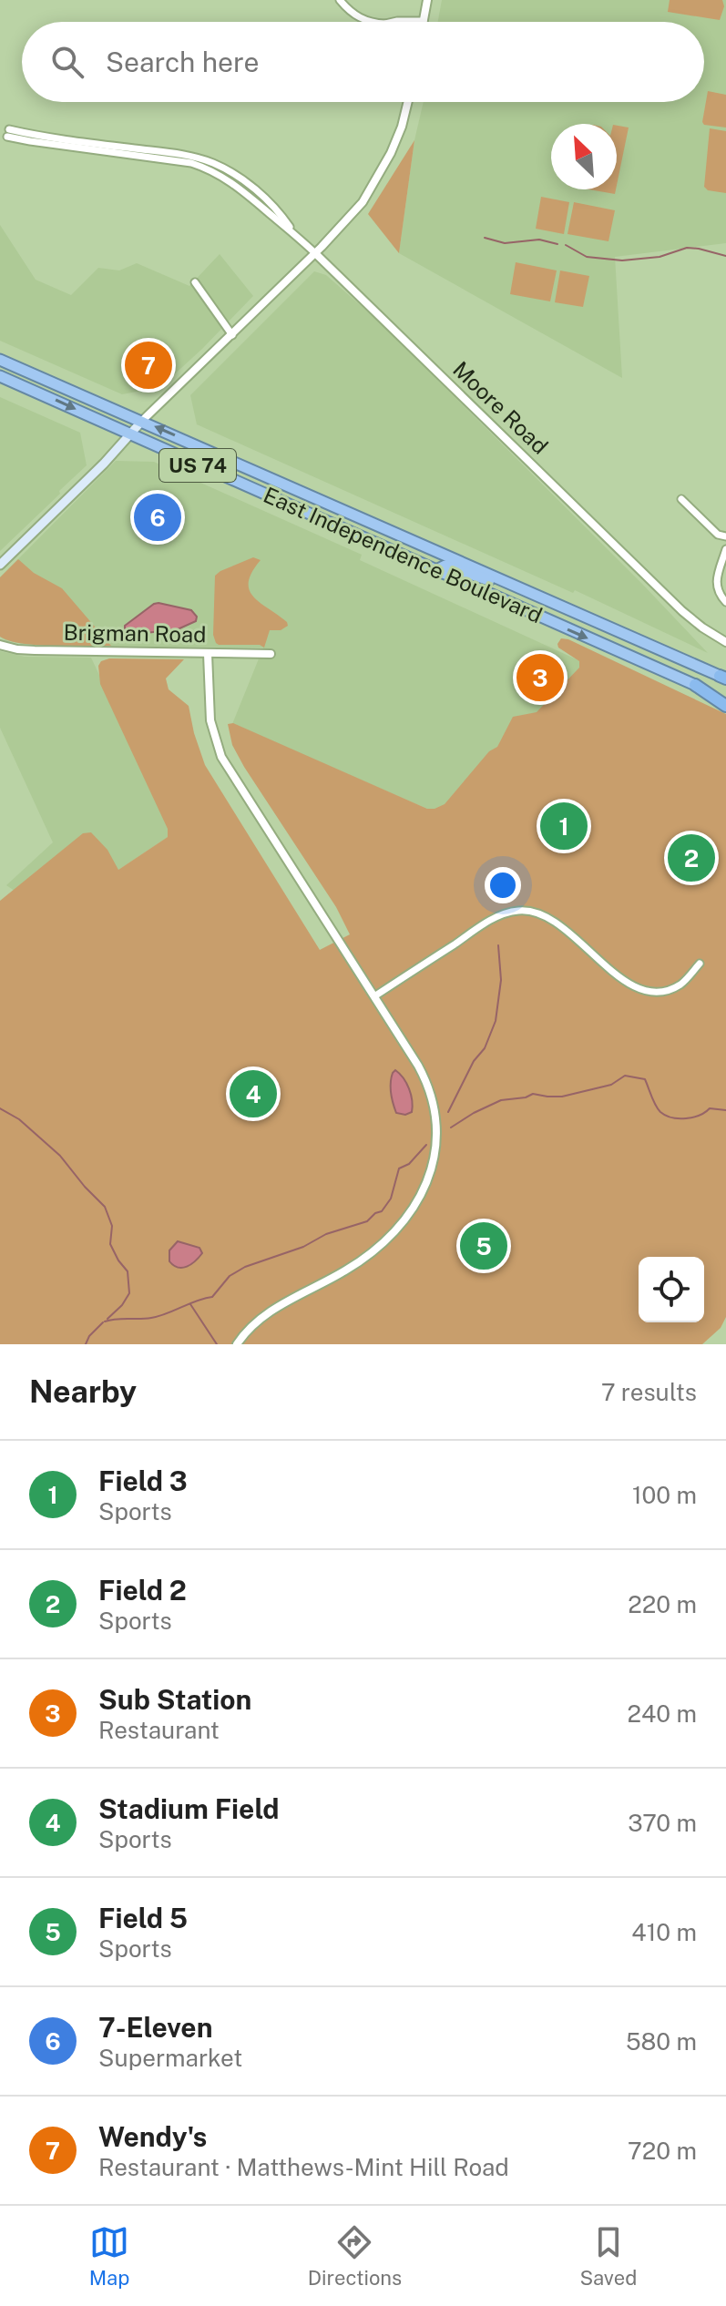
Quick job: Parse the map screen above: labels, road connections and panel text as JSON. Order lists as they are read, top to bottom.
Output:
{
  "streets": {
    "highway": ["US 74", "East Independence Boulevard"],
    "street": ["Moore Road", "Brigman Road"]
  },
  "north": "top left",
  "page": {
    "search": "Search here",
    "pins": [
      "7",
      "6",
      "3",
      "1",
      "2",
      "4",
      "5"
    ],
    "heading": ["Nearby", "7 results"],
    "list": [
      {
        "mark": "1",
        "name": "Field 3",
        "note": "Sports",
        "value": "100 m"
      },
      {
        "mark": "2",
        "name": "Field 2",
        "note": "Sports",
        "value": "220 m"
      },
      {
        "mark": "3",
        "name": "Sub Station",
        "note": "Restaurant",
        "value": "240 m"
      },
      {
        "mark": "4",
        "name": "Stadium Field",
        "note": "Sports",
        "value": "370 m"
      },
      {
        "mark": "5",
        "name": "Field 5",
        "note": "Sports",
        "value": "410 m"
      },
      {
        "mark": "6",
        "name": "7-Eleven",
        "note": "Supermarket",
        "value": "580 m"
      },
      {
        "mark": "7",
        "name": "Wendy's",
        "note": "Restaurant · Matthews-Mint Hill Road",
        "value": "720 m"
      }
    ],
    "nav": ["Map", "Directions", "Saved"]
  }
}
